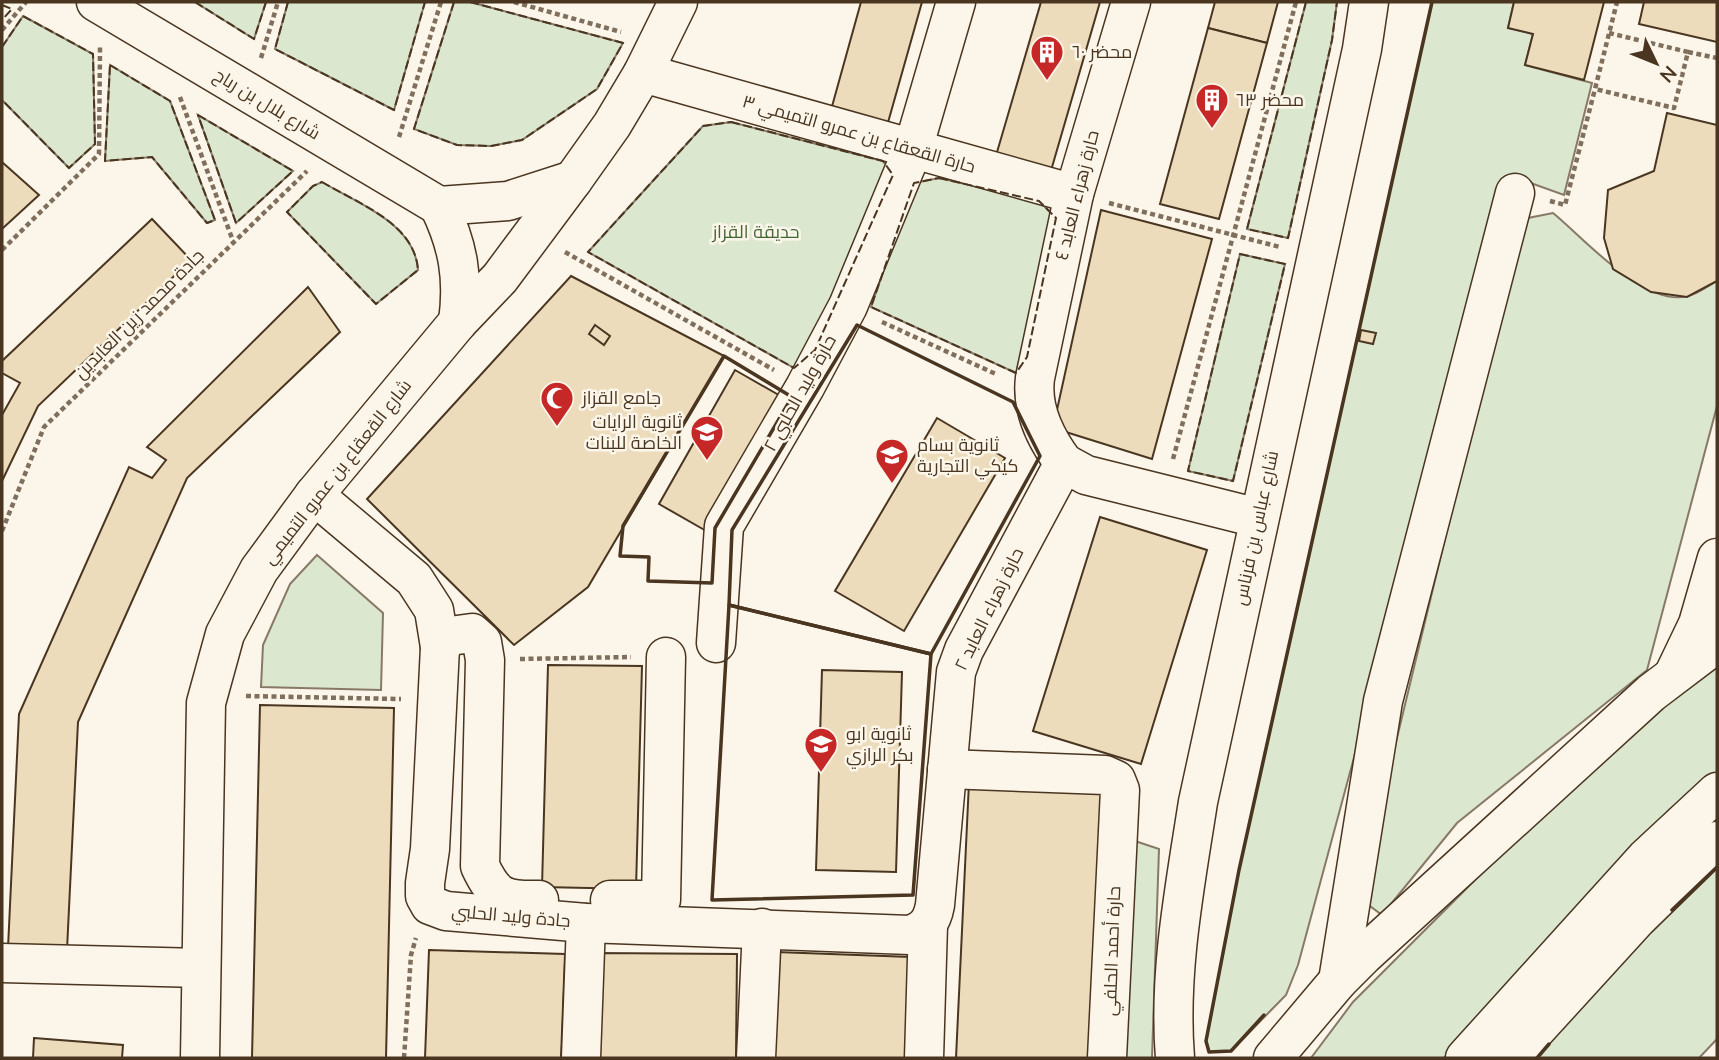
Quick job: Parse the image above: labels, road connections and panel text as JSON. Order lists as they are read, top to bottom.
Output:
{
  "streets": {
    "main road": [
      "شارع بلال بن رباح",
      "حارة القعقاع بن عمرو التميمي ٣",
      "حارة زهراء العابد ٤",
      "حارة وليد الحلبي ٢",
      "شارع القعقاع بن عمرو التميمي",
      "شارع عباس بن فرناس",
      "حارة زهراء العابد ٢",
      "جادة وليد الحلبي",
      "حارة أحمد الحلفي"
    ],
    "path": ["جادة محمد زين العابدين"]
  },
  "crossings": [
    ["شارع بلال بن رباح", "جادة محمد زين العابدين"],
    ["حارة القعقاع بن عمرو التميمي ٣", "حارة زهراء العابد ٤"],
    ["حارة القعقاع بن عمرو التميمي ٣", "حارة وليد الحلبي ٢"],
    ["حارة القعقاع بن عمرو التميمي ٣", "شارع القعقاع بن عمرو التميمي"],
    ["شارع القعقاع بن عمرو التميمي", "جادة وليد الحلبي"],
    ["حارة زهراء العابد ٢", "جادة وليد الحلبي"],
    ["حارة زهراء العابد ٢", "حارة أحمد الحلفي"]
  ],
  "parks": ["حديقة القزاز"],
  "places": {
    "building": ["محضر ٦٠", "محضر ٦٣"],
    "mosque": ["جامع القزاز"],
    "school or university": ["ثانوية الرايات الخاصة للبنات", "ثانوية بسام كيكي التجارية", "ثانوية ابو بكر الرازي"]
  },
  "north": "bottom right"
}
